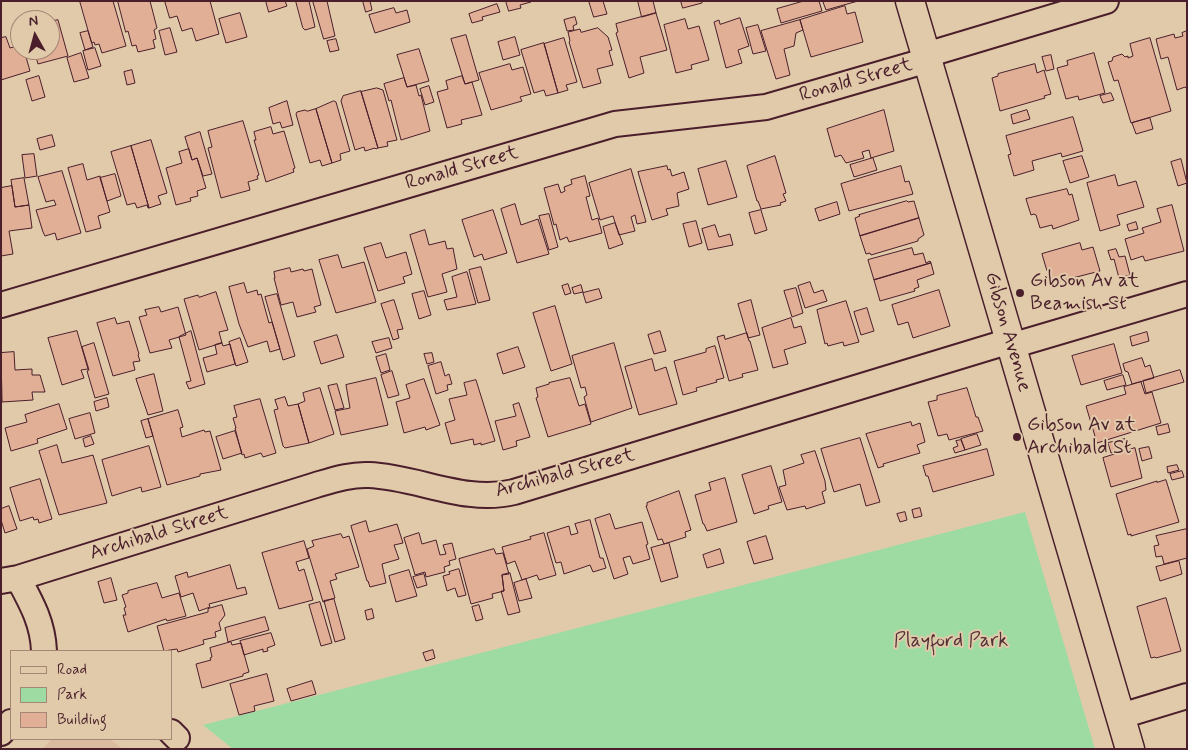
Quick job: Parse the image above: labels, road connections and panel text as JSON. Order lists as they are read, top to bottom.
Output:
{
  "streets": {
    "main road": ["Gibson Avenue"],
    "street": ["Ronald Street", "Archibald Street"]
  },
  "crossings": [
    ["Ronald Street", "Gibson Avenue"],
    ["Gibson Avenue", "Archibald Street"]
  ],
  "parks": ["Playford Park"],
  "places": ["Gibson Av at Beamish St", "Gibson Av at Archibald St"],
  "legend": ["Road", "Park", "Building"],
  "north": "top"
}
